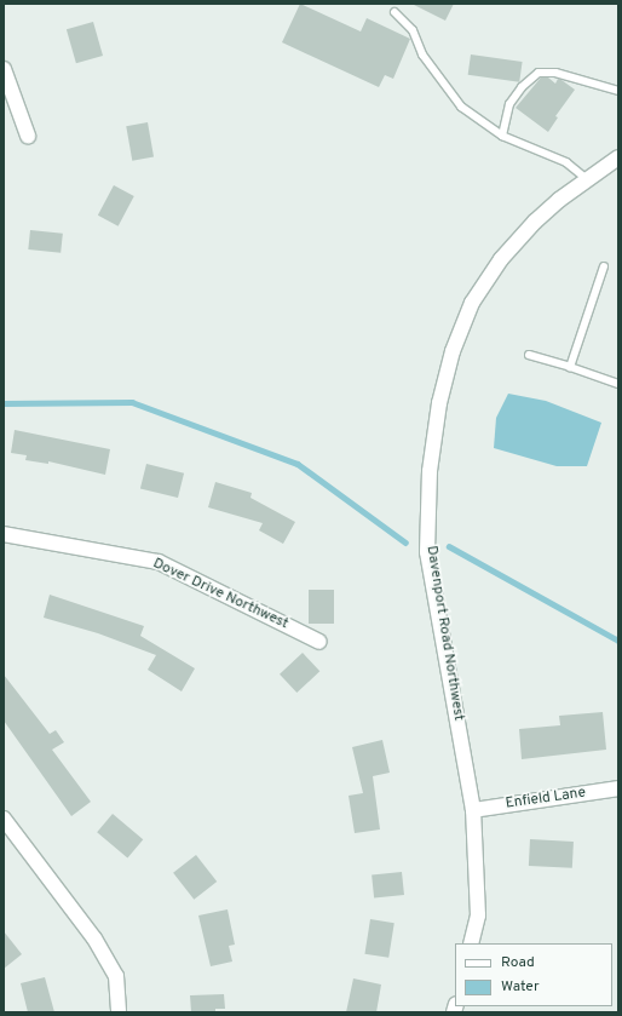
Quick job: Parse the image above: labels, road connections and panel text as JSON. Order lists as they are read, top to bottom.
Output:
{
  "streets": {
    "street": ["Dover Drive Northwest", "Davenport Road Northwest", "Enfield Lane"]
  },
  "crossings": [
    ["Davenport Road Northwest", "Enfield Lane"]
  ],
  "legend": ["Road", "Water"]
}
